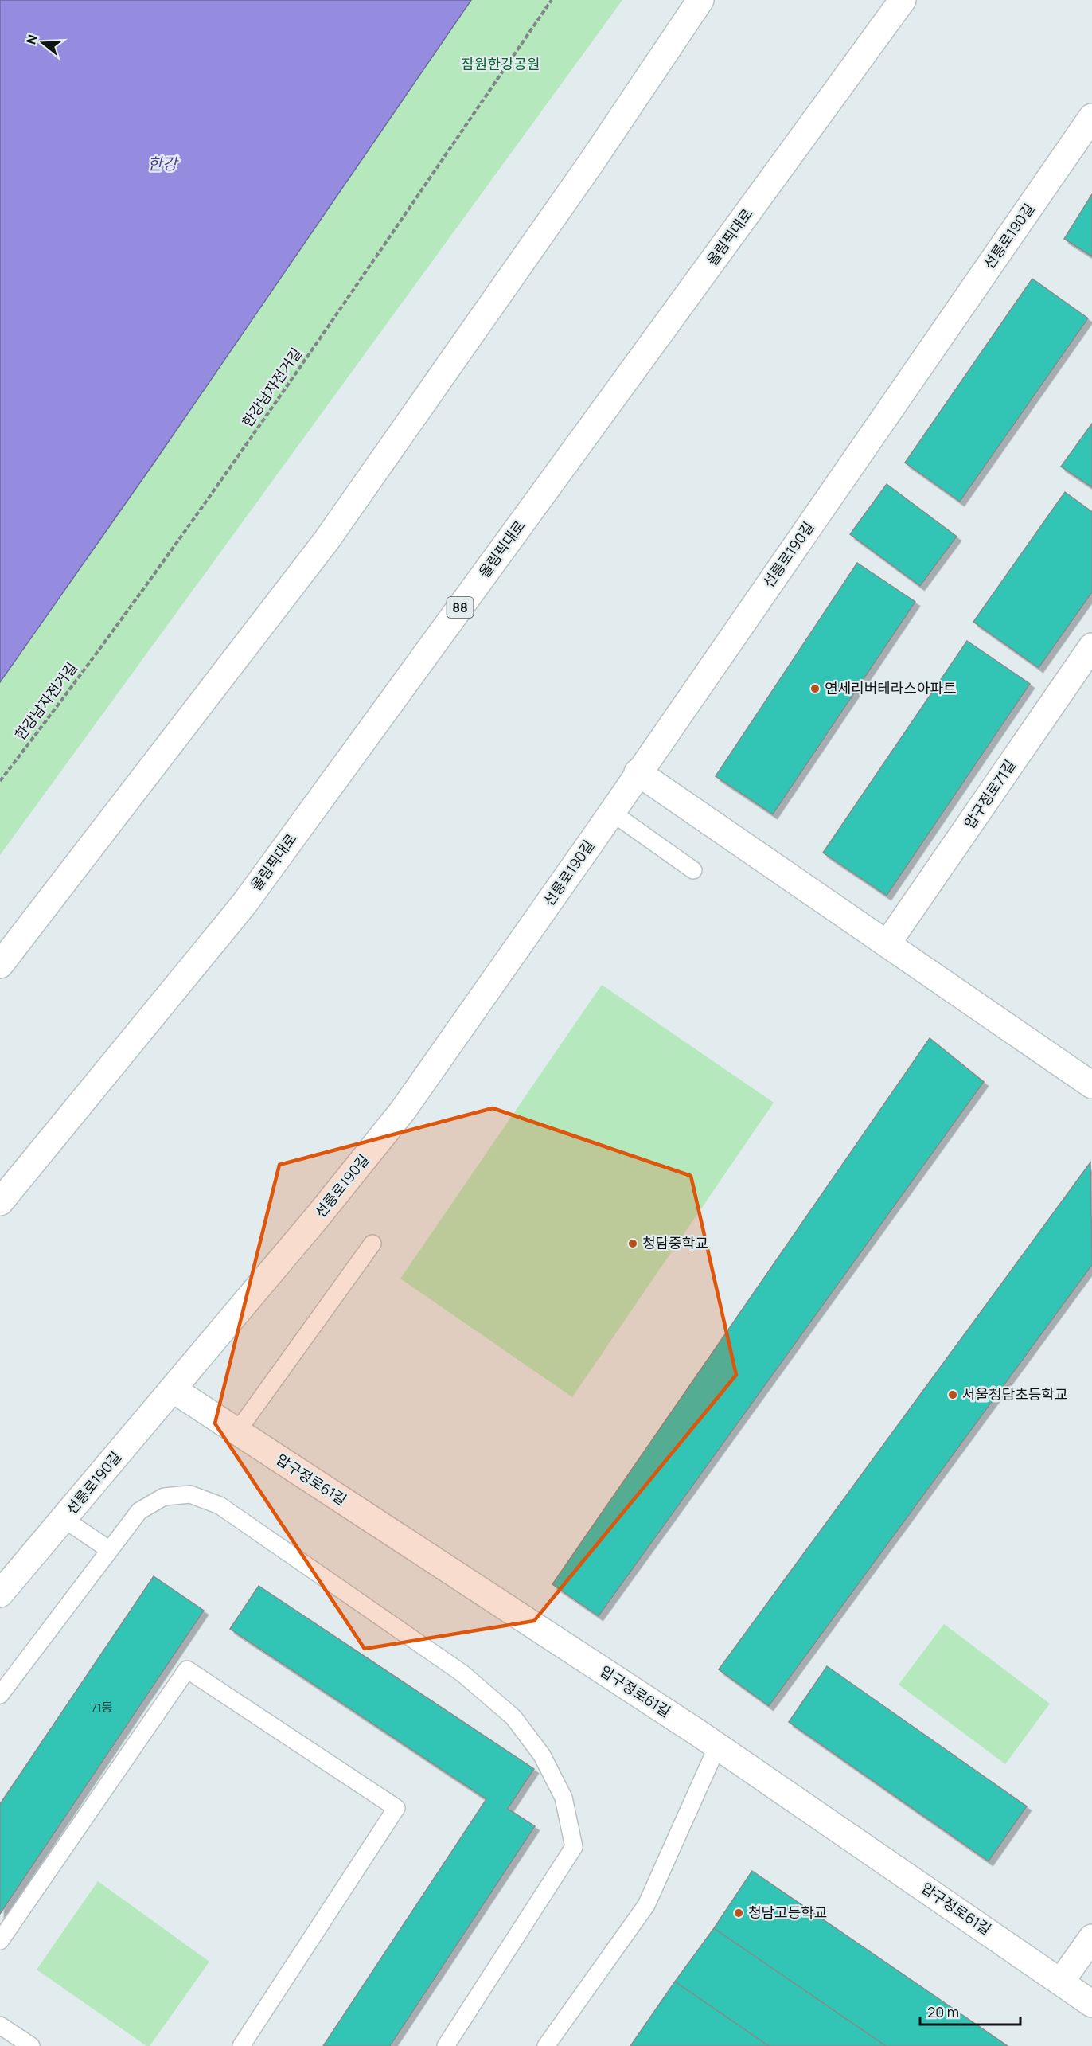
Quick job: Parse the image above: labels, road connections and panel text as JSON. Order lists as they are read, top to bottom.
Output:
{
  "streets": {
    "main road": [
      "선릉로190길",
      "올림픽대로",
      "88",
      "압구정로71길",
      "압구정로61길"
    ],
    "path": ["한강남자전거길"]
  },
  "crossings": [
    ["선릉로190길", "압구정로61길"]
  ],
  "water": ["한강"],
  "parks": ["잠원한강공원"],
  "places": [
    "연세리버테라스아파트",
    "청담중학교",
    "서울청담초등학교",
    "청담고등학교"
  ],
  "house_numbers": ["71동"],
  "scale_bar": "20 m",
  "north": "left"
}
